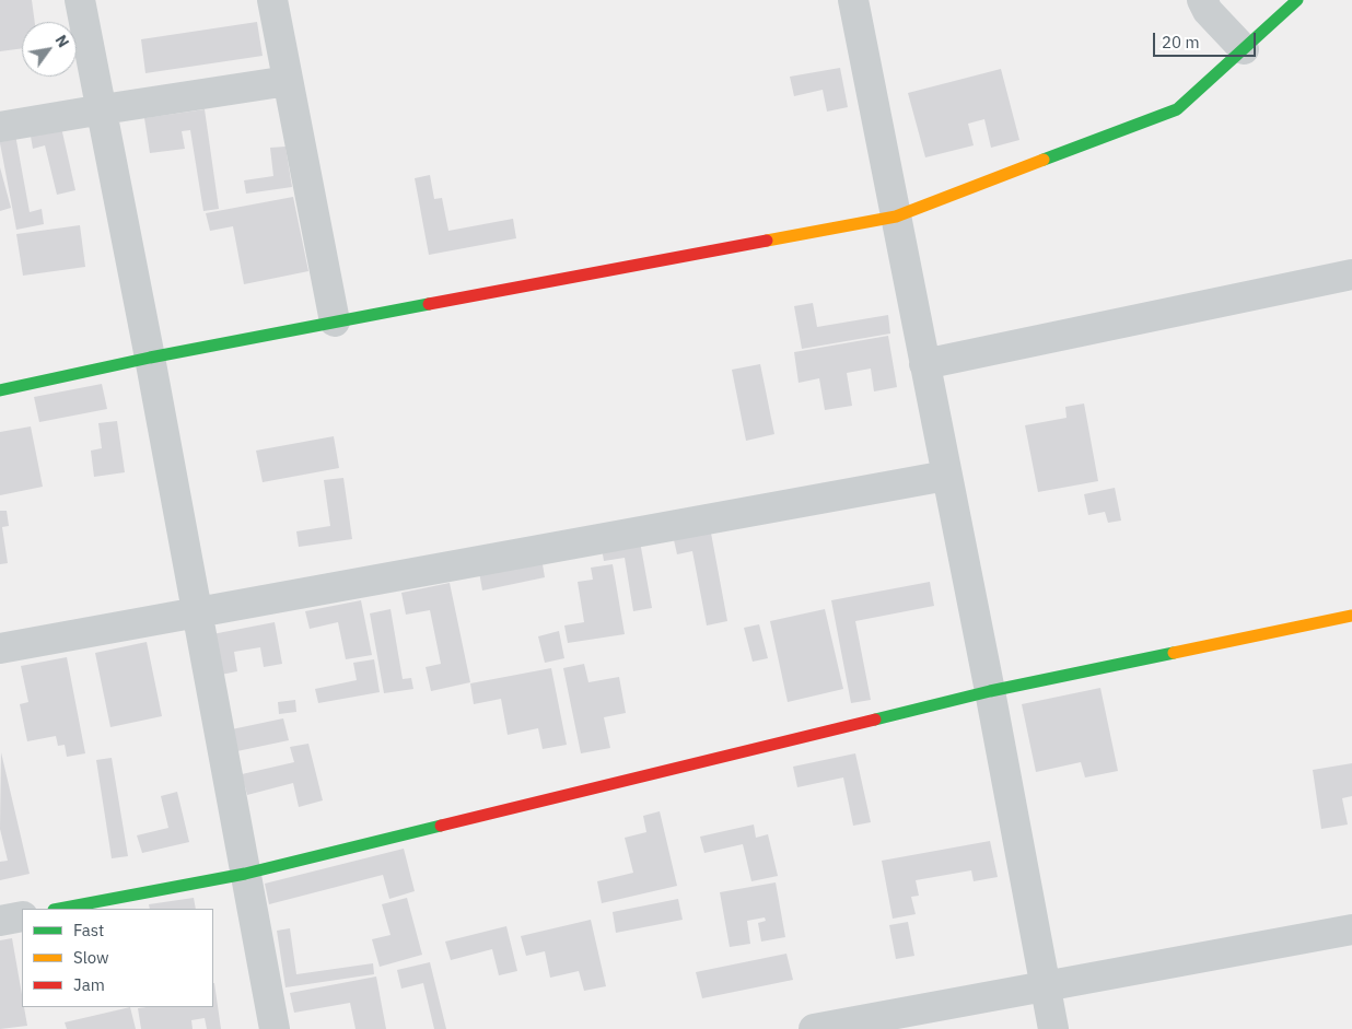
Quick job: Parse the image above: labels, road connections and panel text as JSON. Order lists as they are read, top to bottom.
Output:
{
  "legend": ["Fast", "Slow", "Jam"],
  "scale_bar": "20 m",
  "north": "top right"
}
